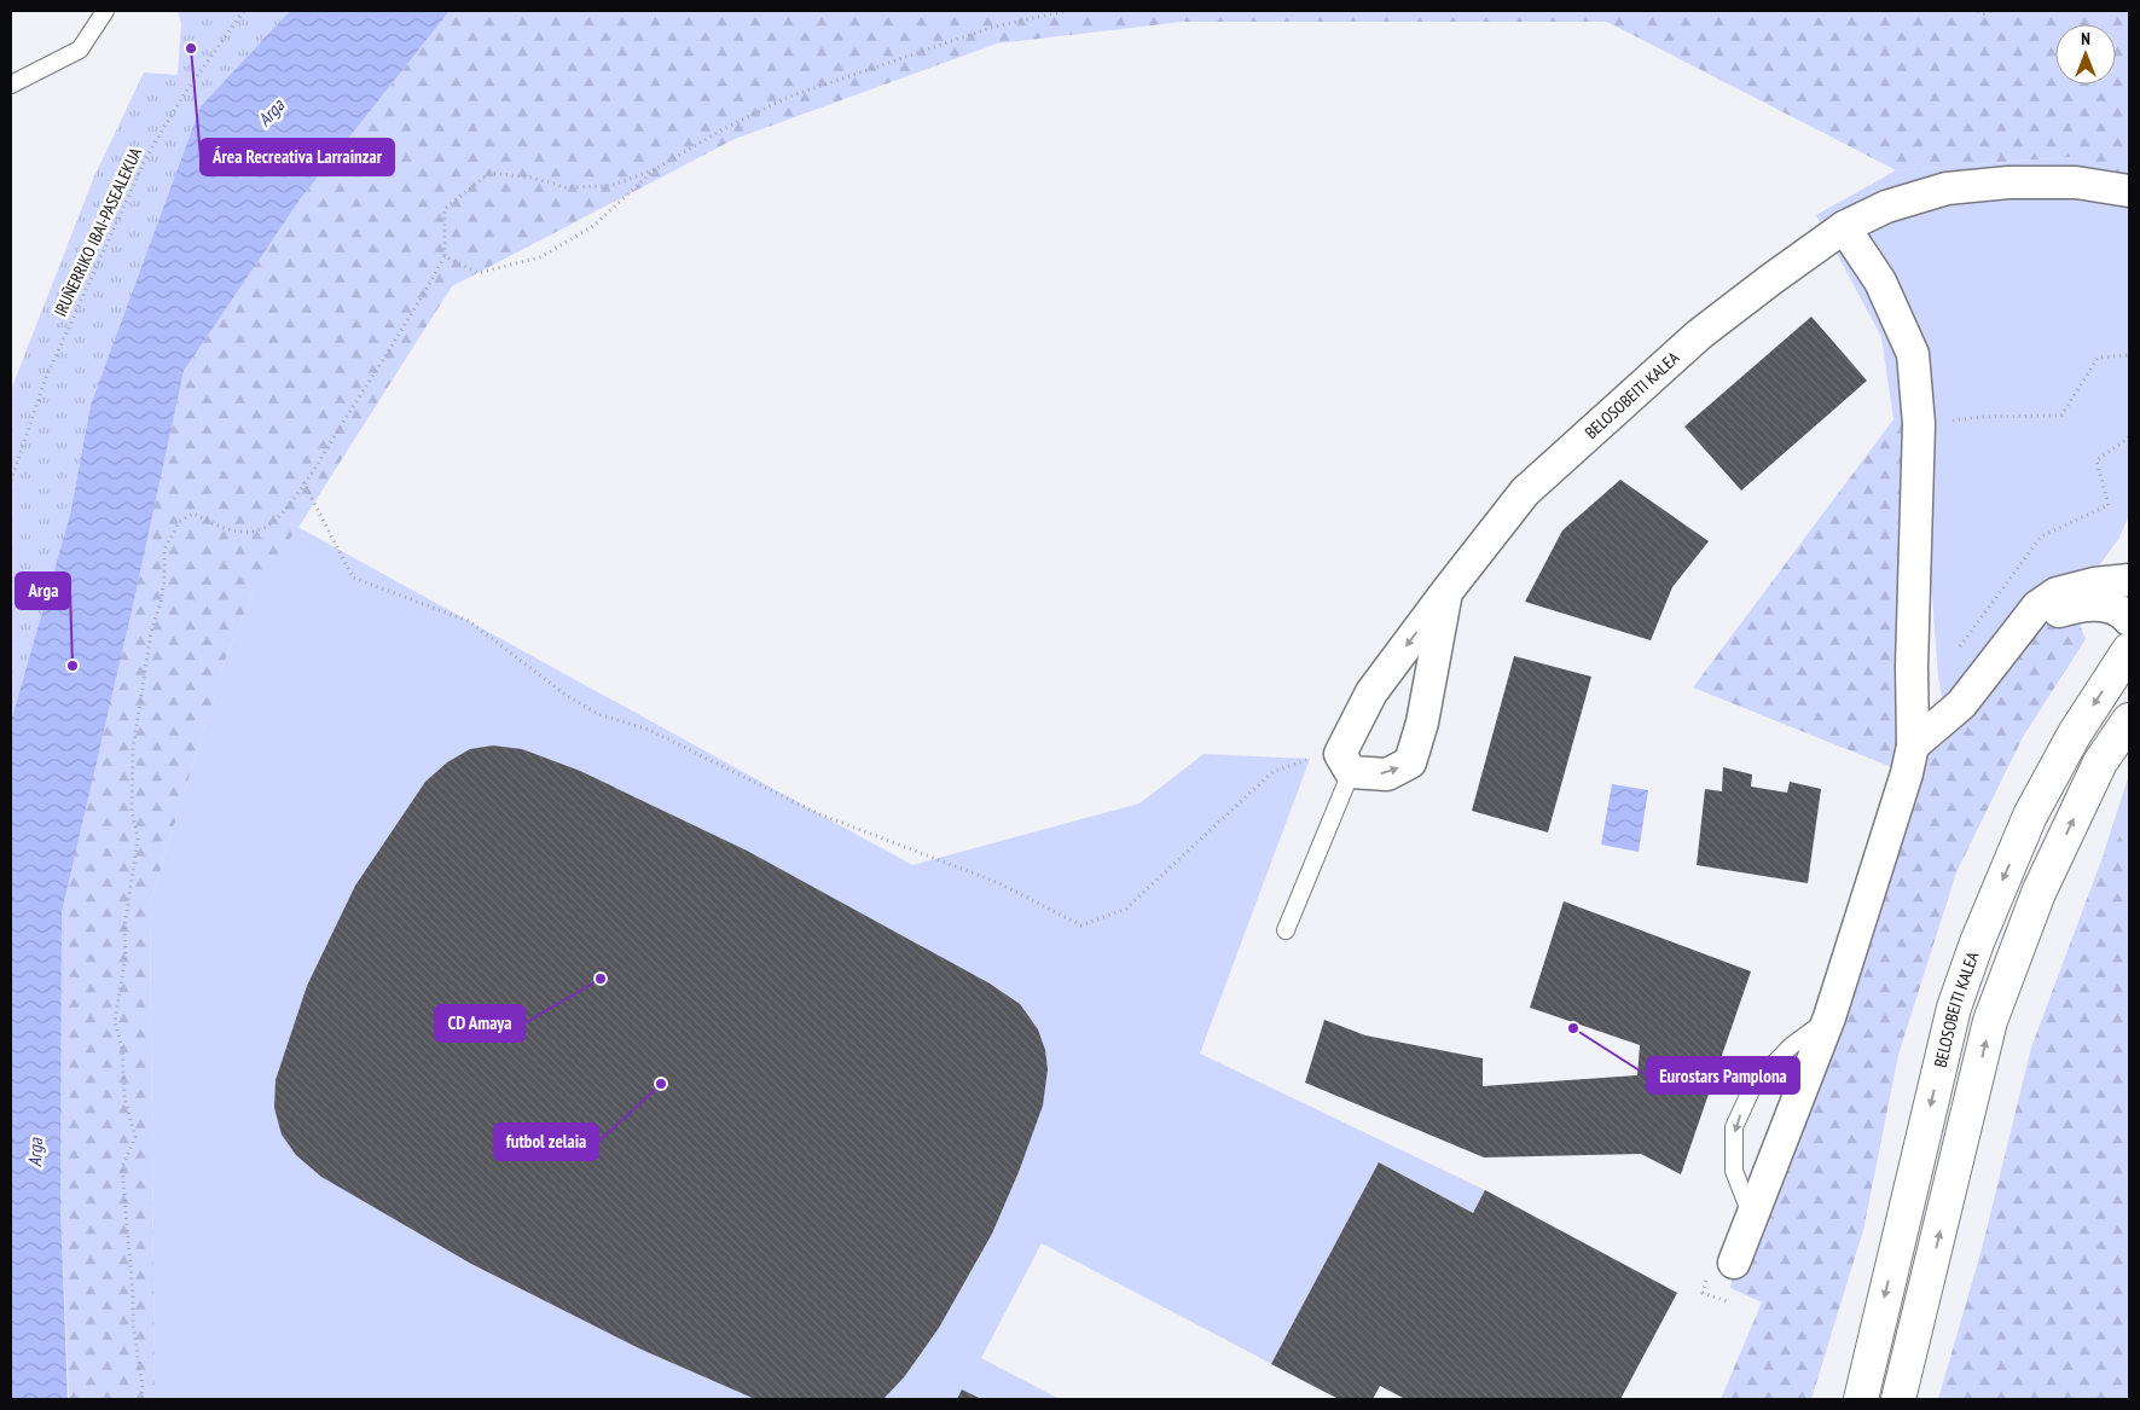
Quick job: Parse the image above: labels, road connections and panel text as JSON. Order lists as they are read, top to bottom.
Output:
{
  "streets": {
    "main road": ["BELOSOBEITI KALEA"],
    "path": ["IRUÑERRIKO IBAI-PASEALEKUA"]
  },
  "water": ["Arga"],
  "places": [
    "Área Recreativa Larrainzar",
    "Arga",
    "CD Amaya",
    "Eurostars Pamplona",
    "futbol zelaia"
  ],
  "north": "top"
}
